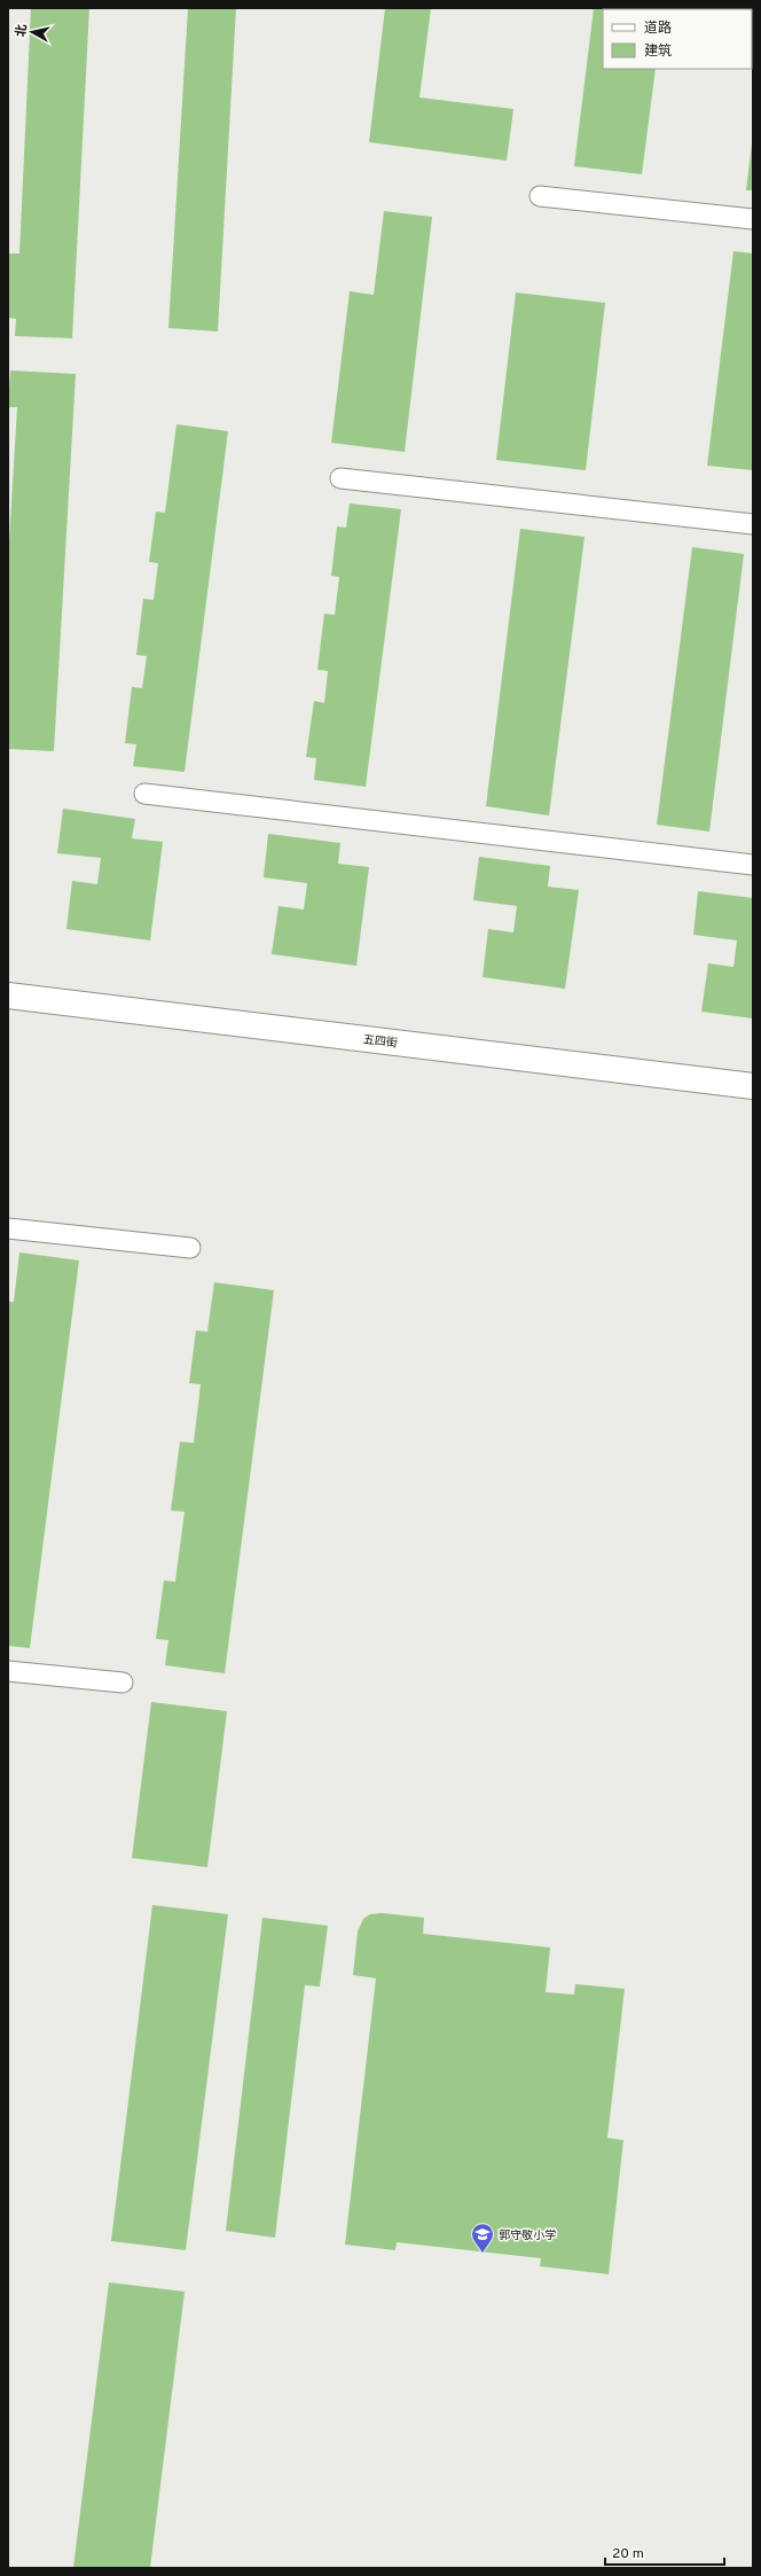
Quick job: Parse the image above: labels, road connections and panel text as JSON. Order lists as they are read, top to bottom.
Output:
{
  "streets": {
    "street": ["五四街"]
  },
  "places": {
    "school or university": ["郭守敬小学"]
  },
  "legend": ["道路", "建筑"],
  "scale_bar": "20 m",
  "north": "left"
}
